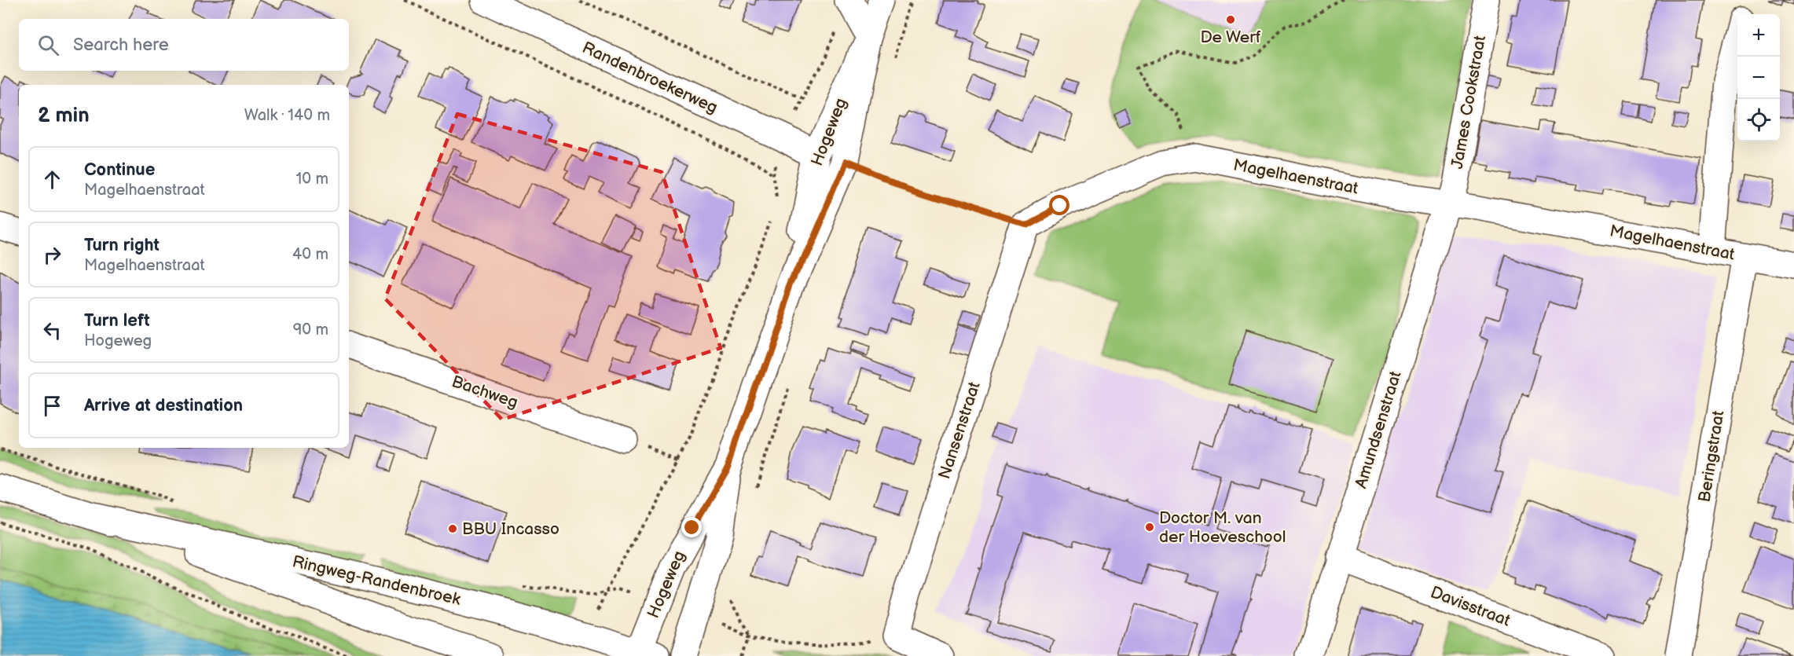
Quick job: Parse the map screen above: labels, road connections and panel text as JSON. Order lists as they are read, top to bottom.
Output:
{
  "streets": {
    "street": [
      "Randenbroekerweg",
      "James Cookstraat",
      "Hogeweg",
      "Magelhaenstraat",
      "Bachweg",
      "Amundsenstraat",
      "Nansenstraat",
      "Beringstraat",
      "Ringweg-Randenbroek",
      "Davisstraat"
    ]
  },
  "crossings": [
    ["Randenbroekerweg", "Hogeweg"],
    ["James Cookstraat", "Magelhaenstraat"],
    ["James Cookstraat", "Amundsenstraat"],
    ["Hogeweg", "Ringweg-Randenbroek"],
    ["Magelhaenstraat", "Amundsenstraat"],
    ["Magelhaenstraat", "Nansenstraat"],
    ["Magelhaenstraat", "Beringstraat"],
    ["Amundsenstraat", "Davisstraat"]
  ],
  "places": ["De Werf", "Doctor M. van der Hoeveschool", "BBU Incasso"],
  "page": {
    "map_buttons": ["+", "−"],
    "search": "Search here",
    "heading": ["2 min", "Walk · 140 m"],
    "list": [
      ["Continue", "Magelhaenstraat", "10 m"],
      ["Turn right", "Magelhaenstraat", "40 m"],
      ["Turn left", "Hogeweg", "90 m"],
      "Arrive at destination"
    ]
  }
}
